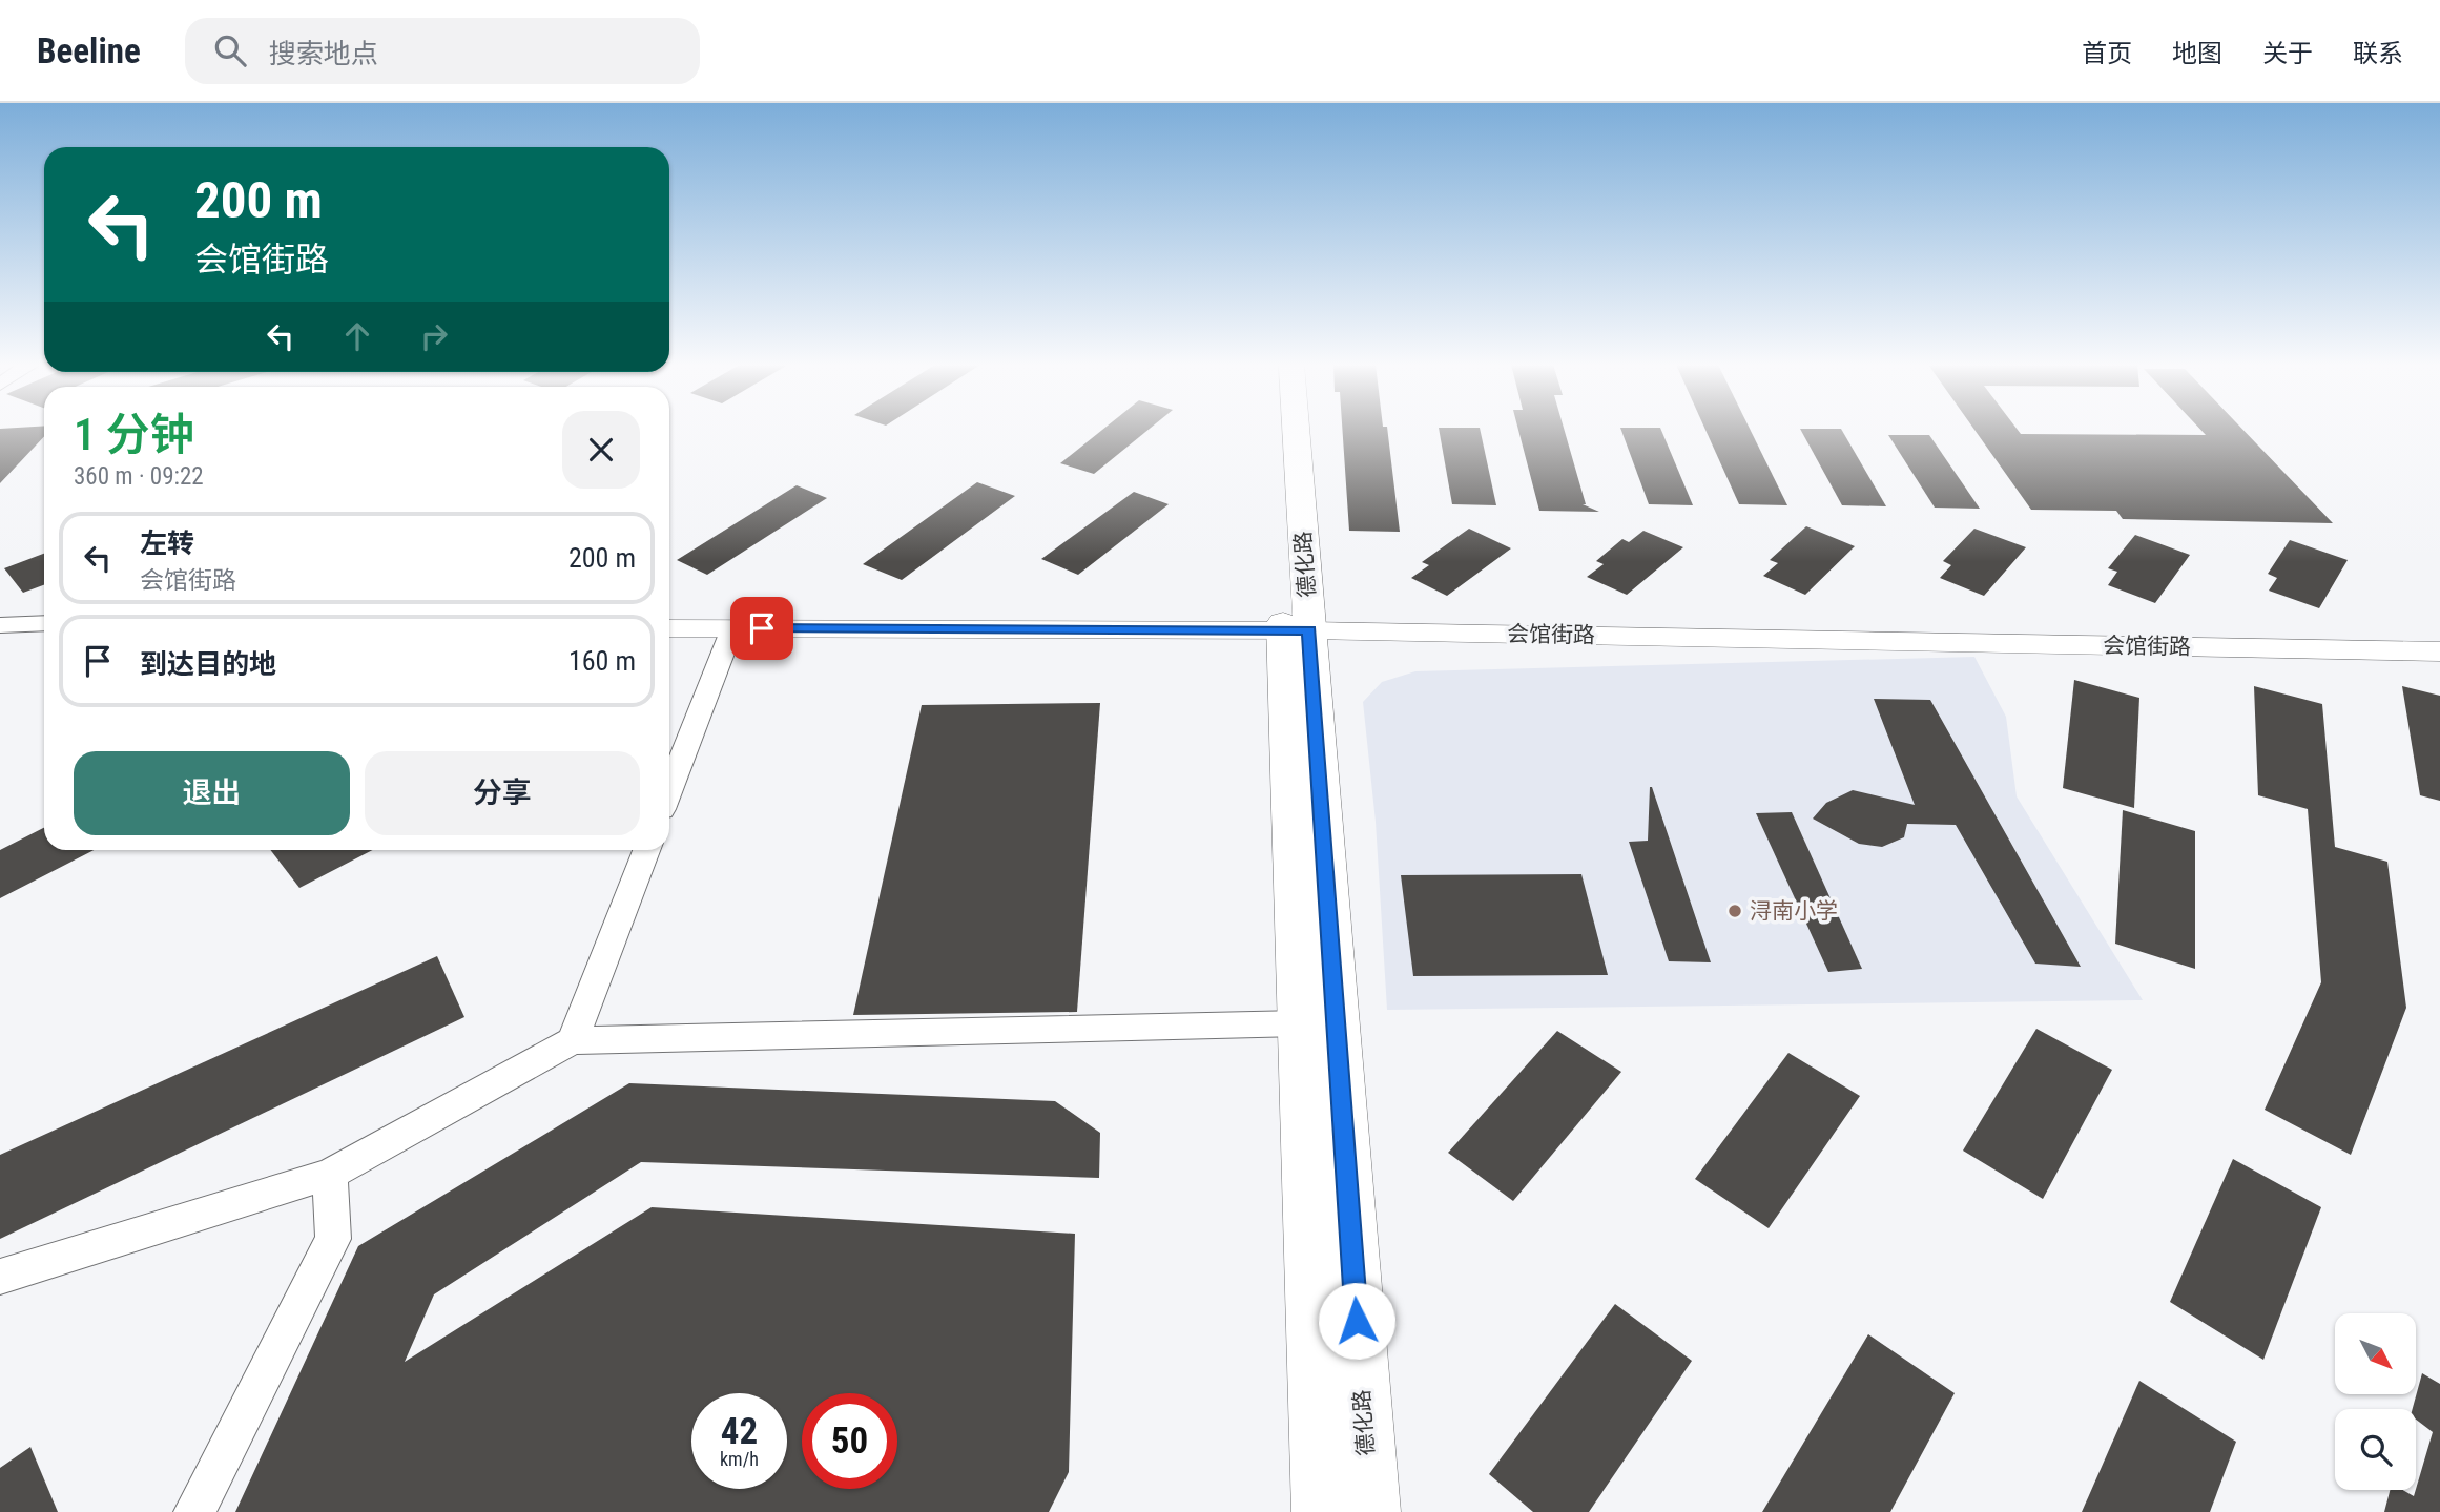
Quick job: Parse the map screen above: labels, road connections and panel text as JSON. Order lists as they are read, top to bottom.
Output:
{
  "streets": {
    "main road": ["德化路"],
    "street": ["会馆街路"]
  },
  "crossings": [
    ["德化路", "会馆街路"]
  ],
  "places": ["浔南小学"],
  "north": "bottom right",
  "page": {
    "header": "Beeline",
    "search": "搜索地点",
    "nav": [
      "首页",
      "地图",
      "关于",
      "联系"
    ],
    "turn": ["200 m", "会馆街路"],
    "heading": ["1 分钟", "360 m · 09:22"],
    "list": [
      {
        "name": "左转",
        "note": "会馆街路",
        "value": "200 m"
      },
      {
        "name": "到达目的地",
        "value": "160 m"
      }
    ],
    "buttons": ["退出", "分享"],
    "speed": "42 km/h",
    "limit": "50"
  }
}
